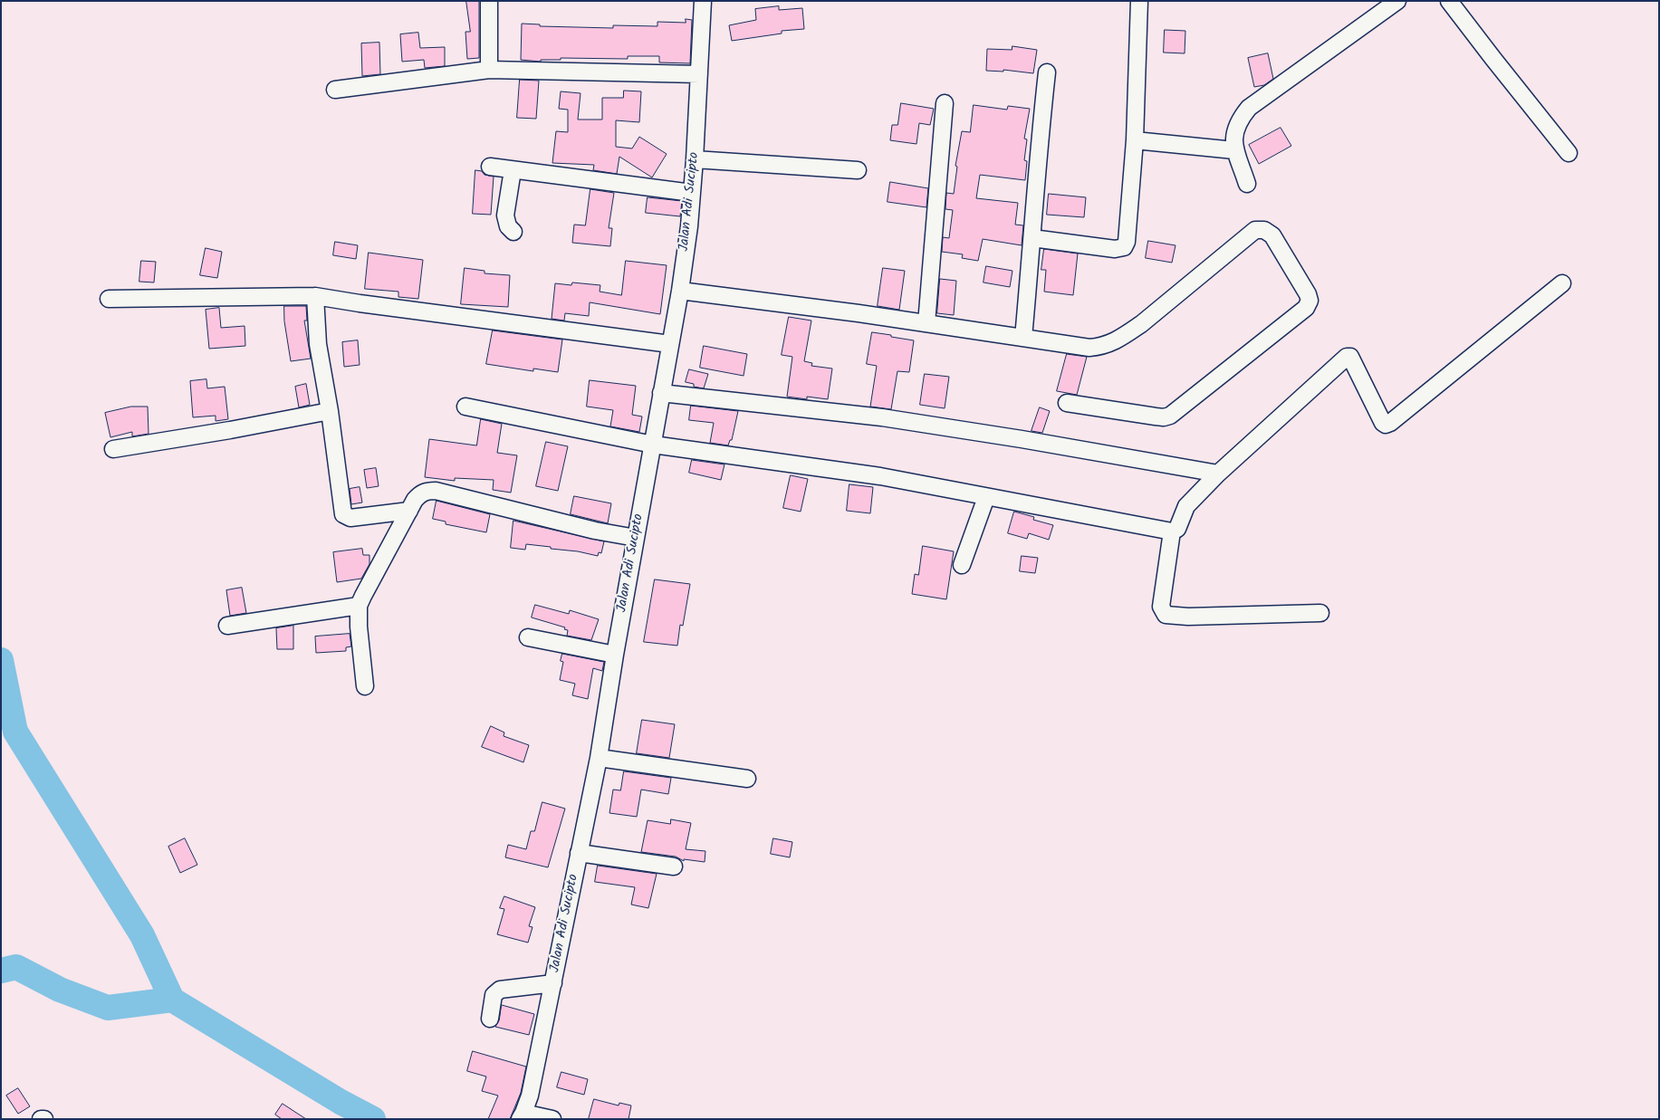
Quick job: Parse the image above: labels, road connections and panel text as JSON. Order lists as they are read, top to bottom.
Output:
{
  "streets": {
    "street": ["Jalan Adi Sucipto"]
  }
}
